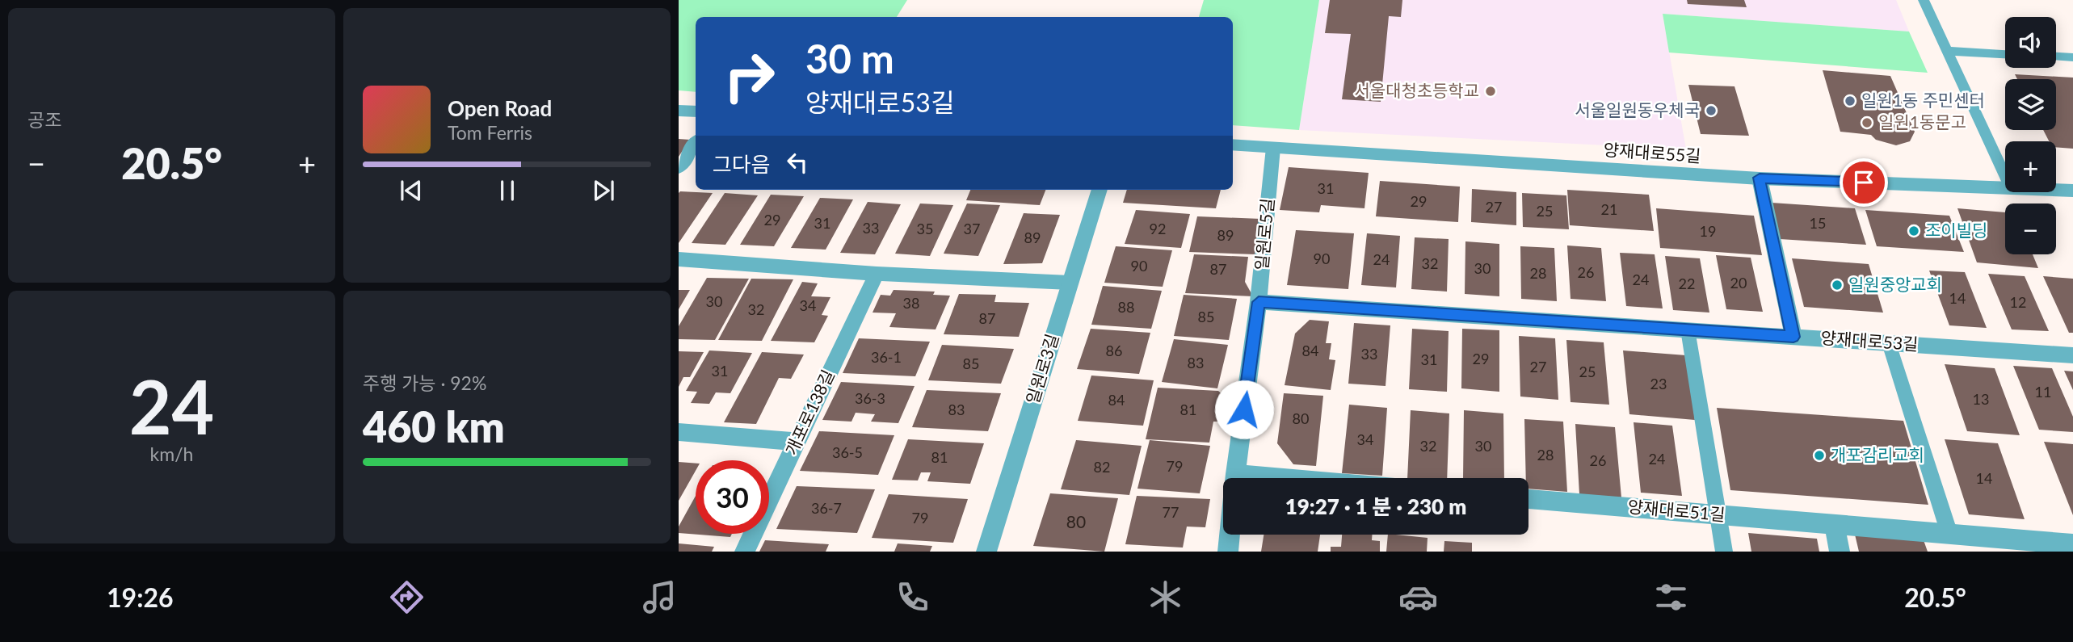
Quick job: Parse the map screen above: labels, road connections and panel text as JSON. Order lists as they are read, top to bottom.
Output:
{
  "streets": {
    "street": [
      "양재대로55길",
      "일원로5길",
      "양재대로53길",
      "일원로3길",
      "개포로138길",
      "양재대로51길"
    ]
  },
  "crossings": [
    ["양재대로55길", "일원로5길"],
    ["일원로5길", "양재대로53길"]
  ],
  "places": [
    "서울대청초등학교",
    "일원1동 주민센터",
    "서울일원동우체국",
    "일원1동문고",
    "조이빌딩",
    "일원중앙교회",
    "개포감리교회"
  ],
  "house_numbers": [
    "31",
    "29",
    "27",
    "21",
    "25",
    "29",
    "31",
    "15",
    "33",
    "35",
    "37",
    "92",
    "19",
    "89",
    "89",
    "90",
    "24",
    "32",
    "90",
    "30",
    "87",
    "26",
    "28",
    "24",
    "20",
    "22",
    "14",
    "30",
    "12",
    "38",
    "34",
    "88",
    "32",
    "85",
    "87",
    "86",
    "84",
    "33",
    "36-1",
    "29",
    "31",
    "83",
    "85",
    "27",
    "31",
    "25",
    "23",
    "11",
    "36-3",
    "13",
    "84",
    "83",
    "81",
    "80",
    "34",
    "32",
    "30",
    "36-5",
    "28",
    "81",
    "24",
    "26",
    "79",
    "82",
    "14",
    "36-7",
    "77",
    "79",
    "80"
  ],
  "page": {
    "tile": [
      "공조",
      ["24", "km/h"],
      ["주행 가능 · 92%", "460 km"]
    ],
    "map_buttons": ["+", "−"],
    "turn": ["30 m", "양재대로53길"],
    "song": ["Open Road", "Tom Ferris"],
    "then": "그다음",
    "heat": ["−", "20.5°", "+"],
    "limit": "30",
    "trip": "19:27 · 1 분 · 230 m",
    "tabs": ["19:26", "20.5°"]
  }
}
